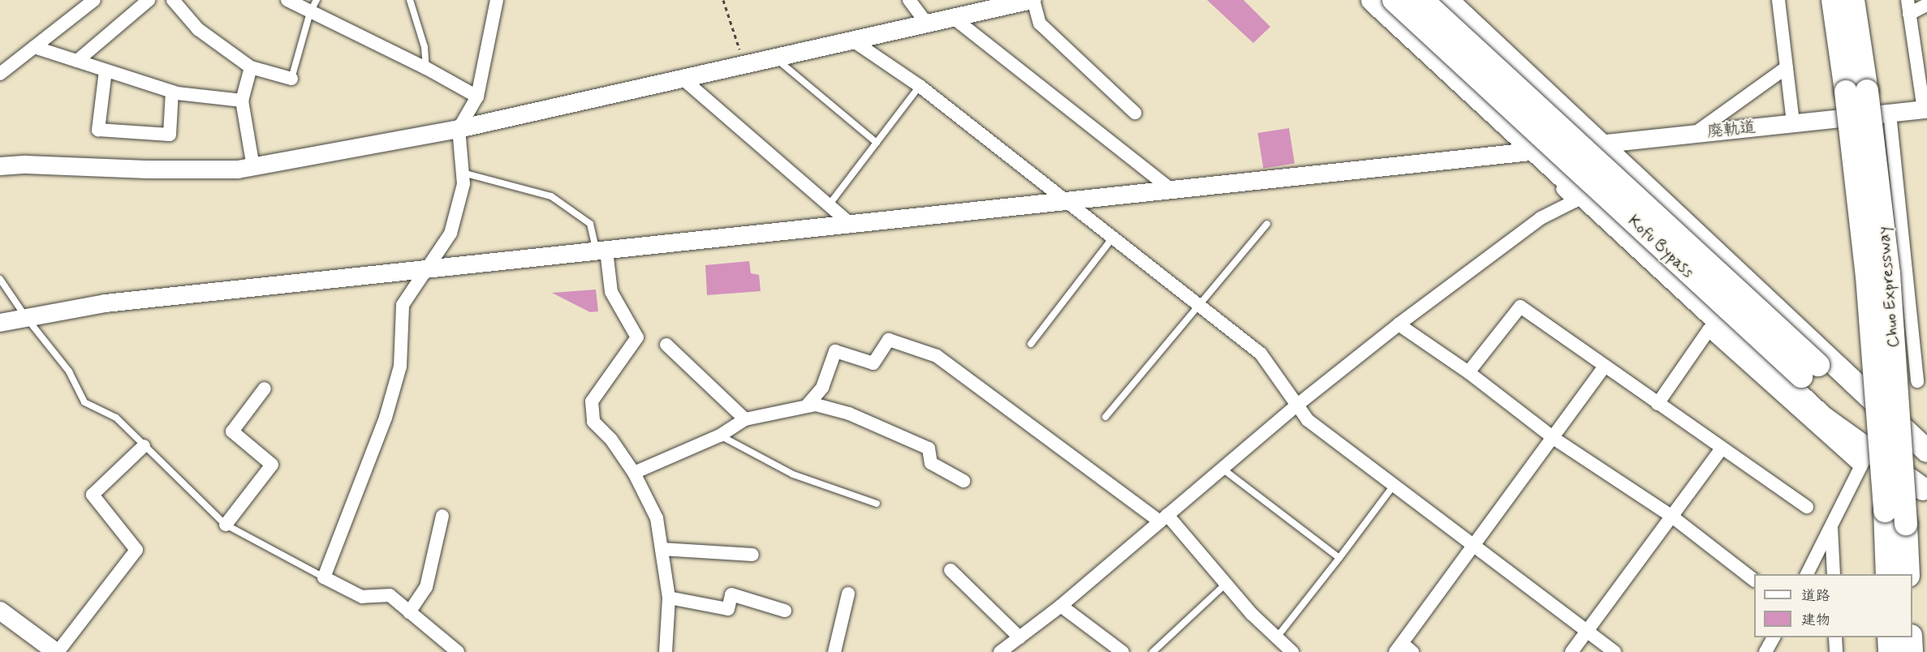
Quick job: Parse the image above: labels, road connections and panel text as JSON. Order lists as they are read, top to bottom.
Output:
{
  "streets": {
    "highway": ["Kofu Bypass", "Chuo Expressway"],
    "street": ["廃軌道"]
  },
  "legend": ["道路", "建物"]
}
